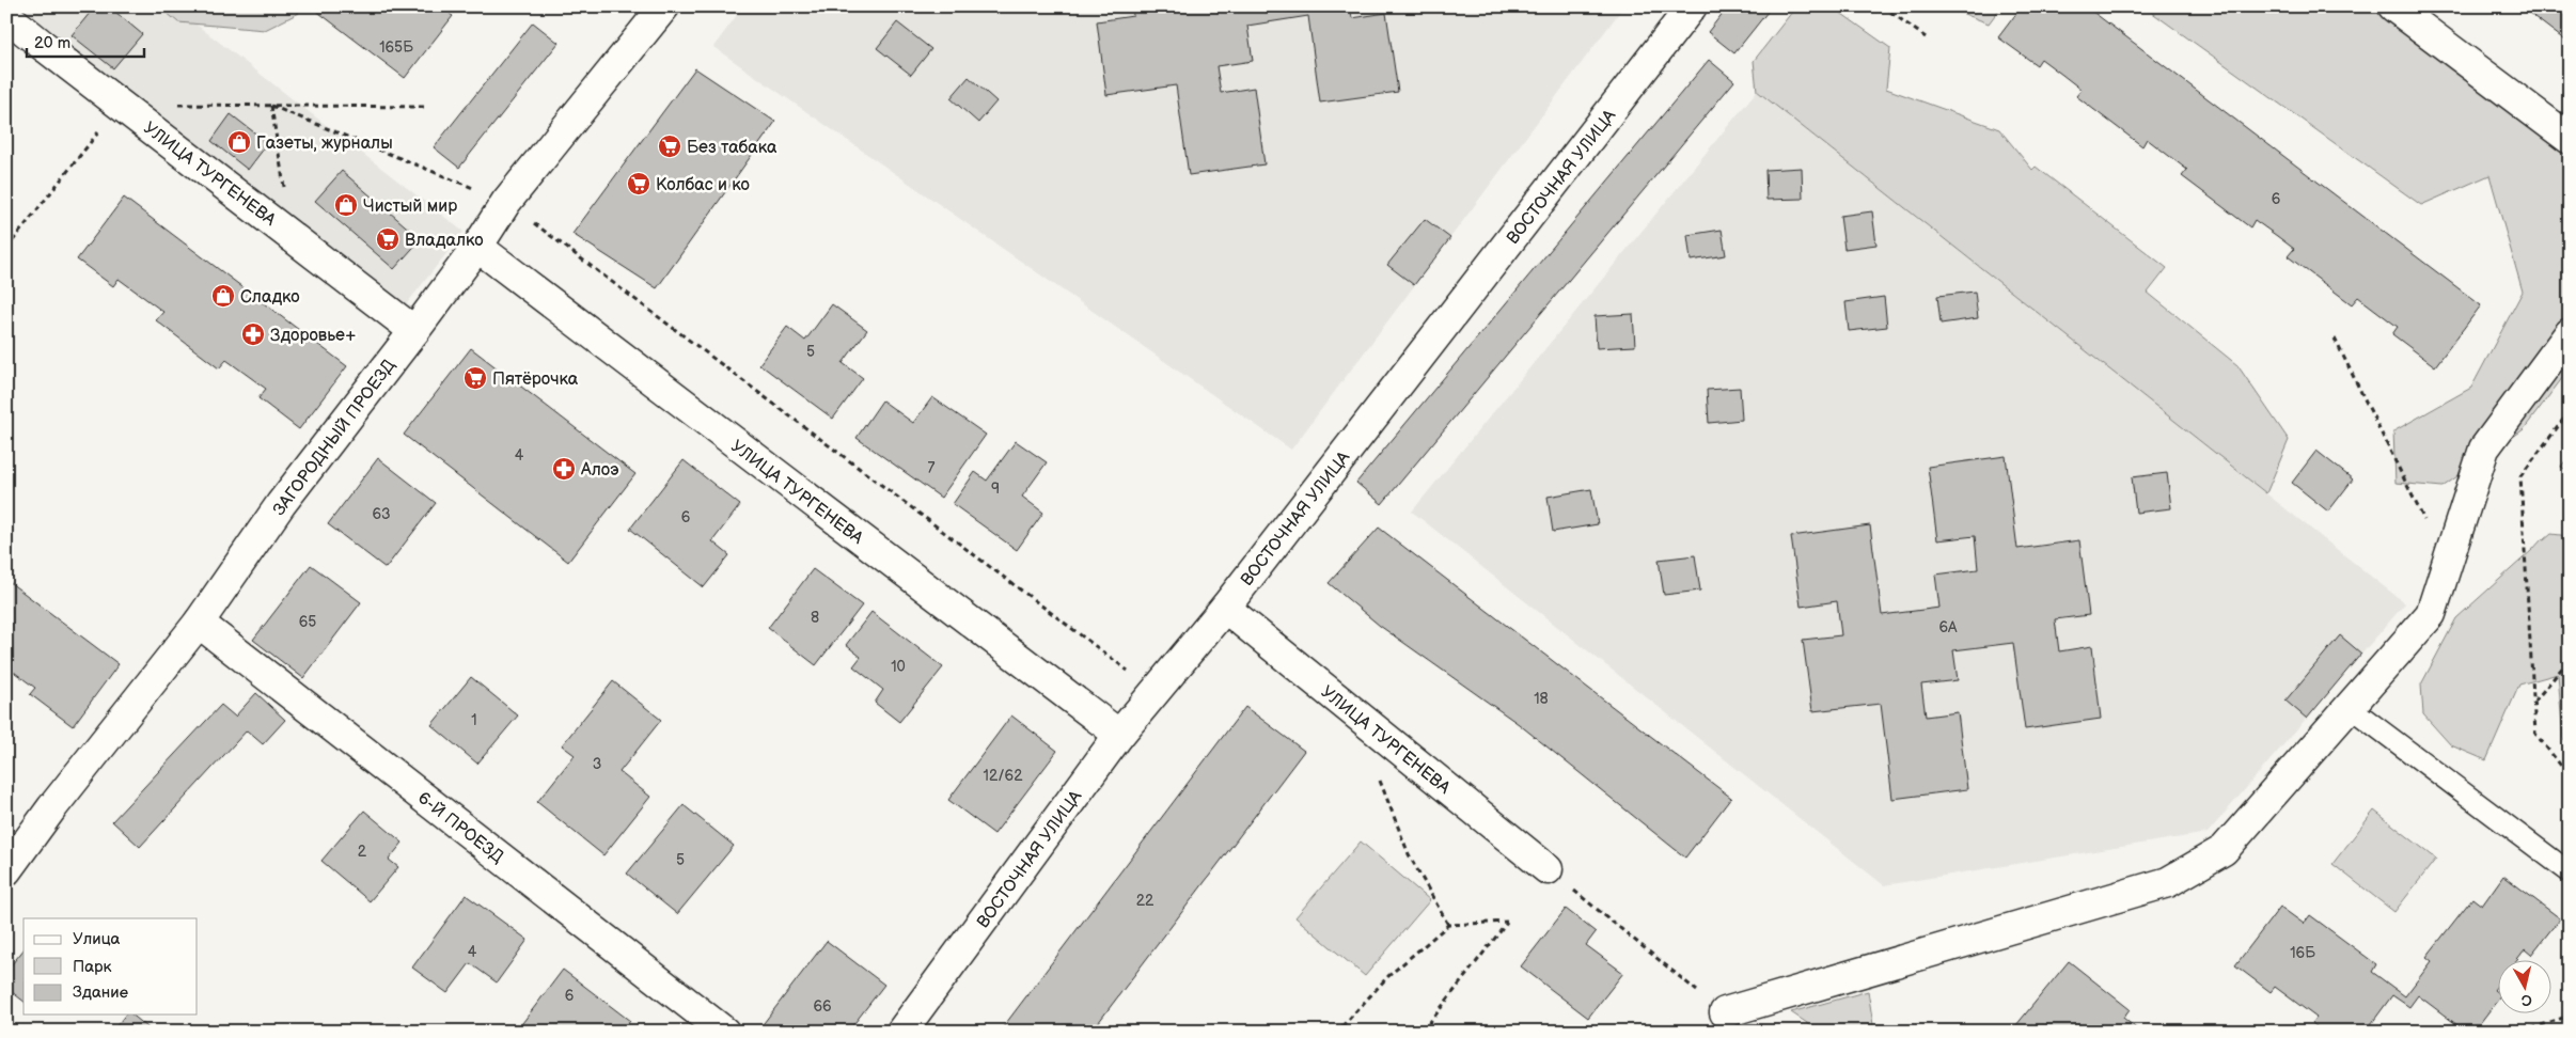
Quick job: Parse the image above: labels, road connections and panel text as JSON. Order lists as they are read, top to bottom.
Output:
{
  "streets": {
    "street": [
      "УЛИЦА ТУРГЕНЕВА",
      "ВОСТОЧНАЯ УЛИЦА",
      "ЗАГОРОДНЫЙ ПРОЕЗД",
      "6-Й ПРОЕЗД"
    ]
  },
  "crossings": [
    ["УЛИЦА ТУРГЕНЕВА", "ВОСТОЧНАЯ УЛИЦА"],
    ["УЛИЦА ТУРГЕНЕВА", "ЗАГОРОДНЫЙ ПРОЕЗД"],
    ["ЗАГОРОДНЫЙ ПРОЕЗД", "6-Й ПРОЕЗД"]
  ],
  "places": {
    "shop": ["Газеты, журналы", "Чистый мир", "Сладко"],
    "supermarket": [
      "Без табака",
      "Колбас и ко",
      "Владалко",
      "Пятёрочка"
    ],
    "pharmacy": ["Здоровье+", "Алоэ"]
  },
  "house_numbers": [
    "165Б",
    "6",
    "5",
    "4",
    "7",
    "9",
    "63",
    "6",
    "8",
    "65",
    "6А",
    "10",
    "18",
    "1",
    "3",
    "12/62",
    "2",
    "5",
    "22",
    "4",
    "16Б",
    "6",
    "66"
  ],
  "legend": ["Улица", "Парк", "Здание"],
  "scale_bar": "20 m",
  "north": "bottom"
}
